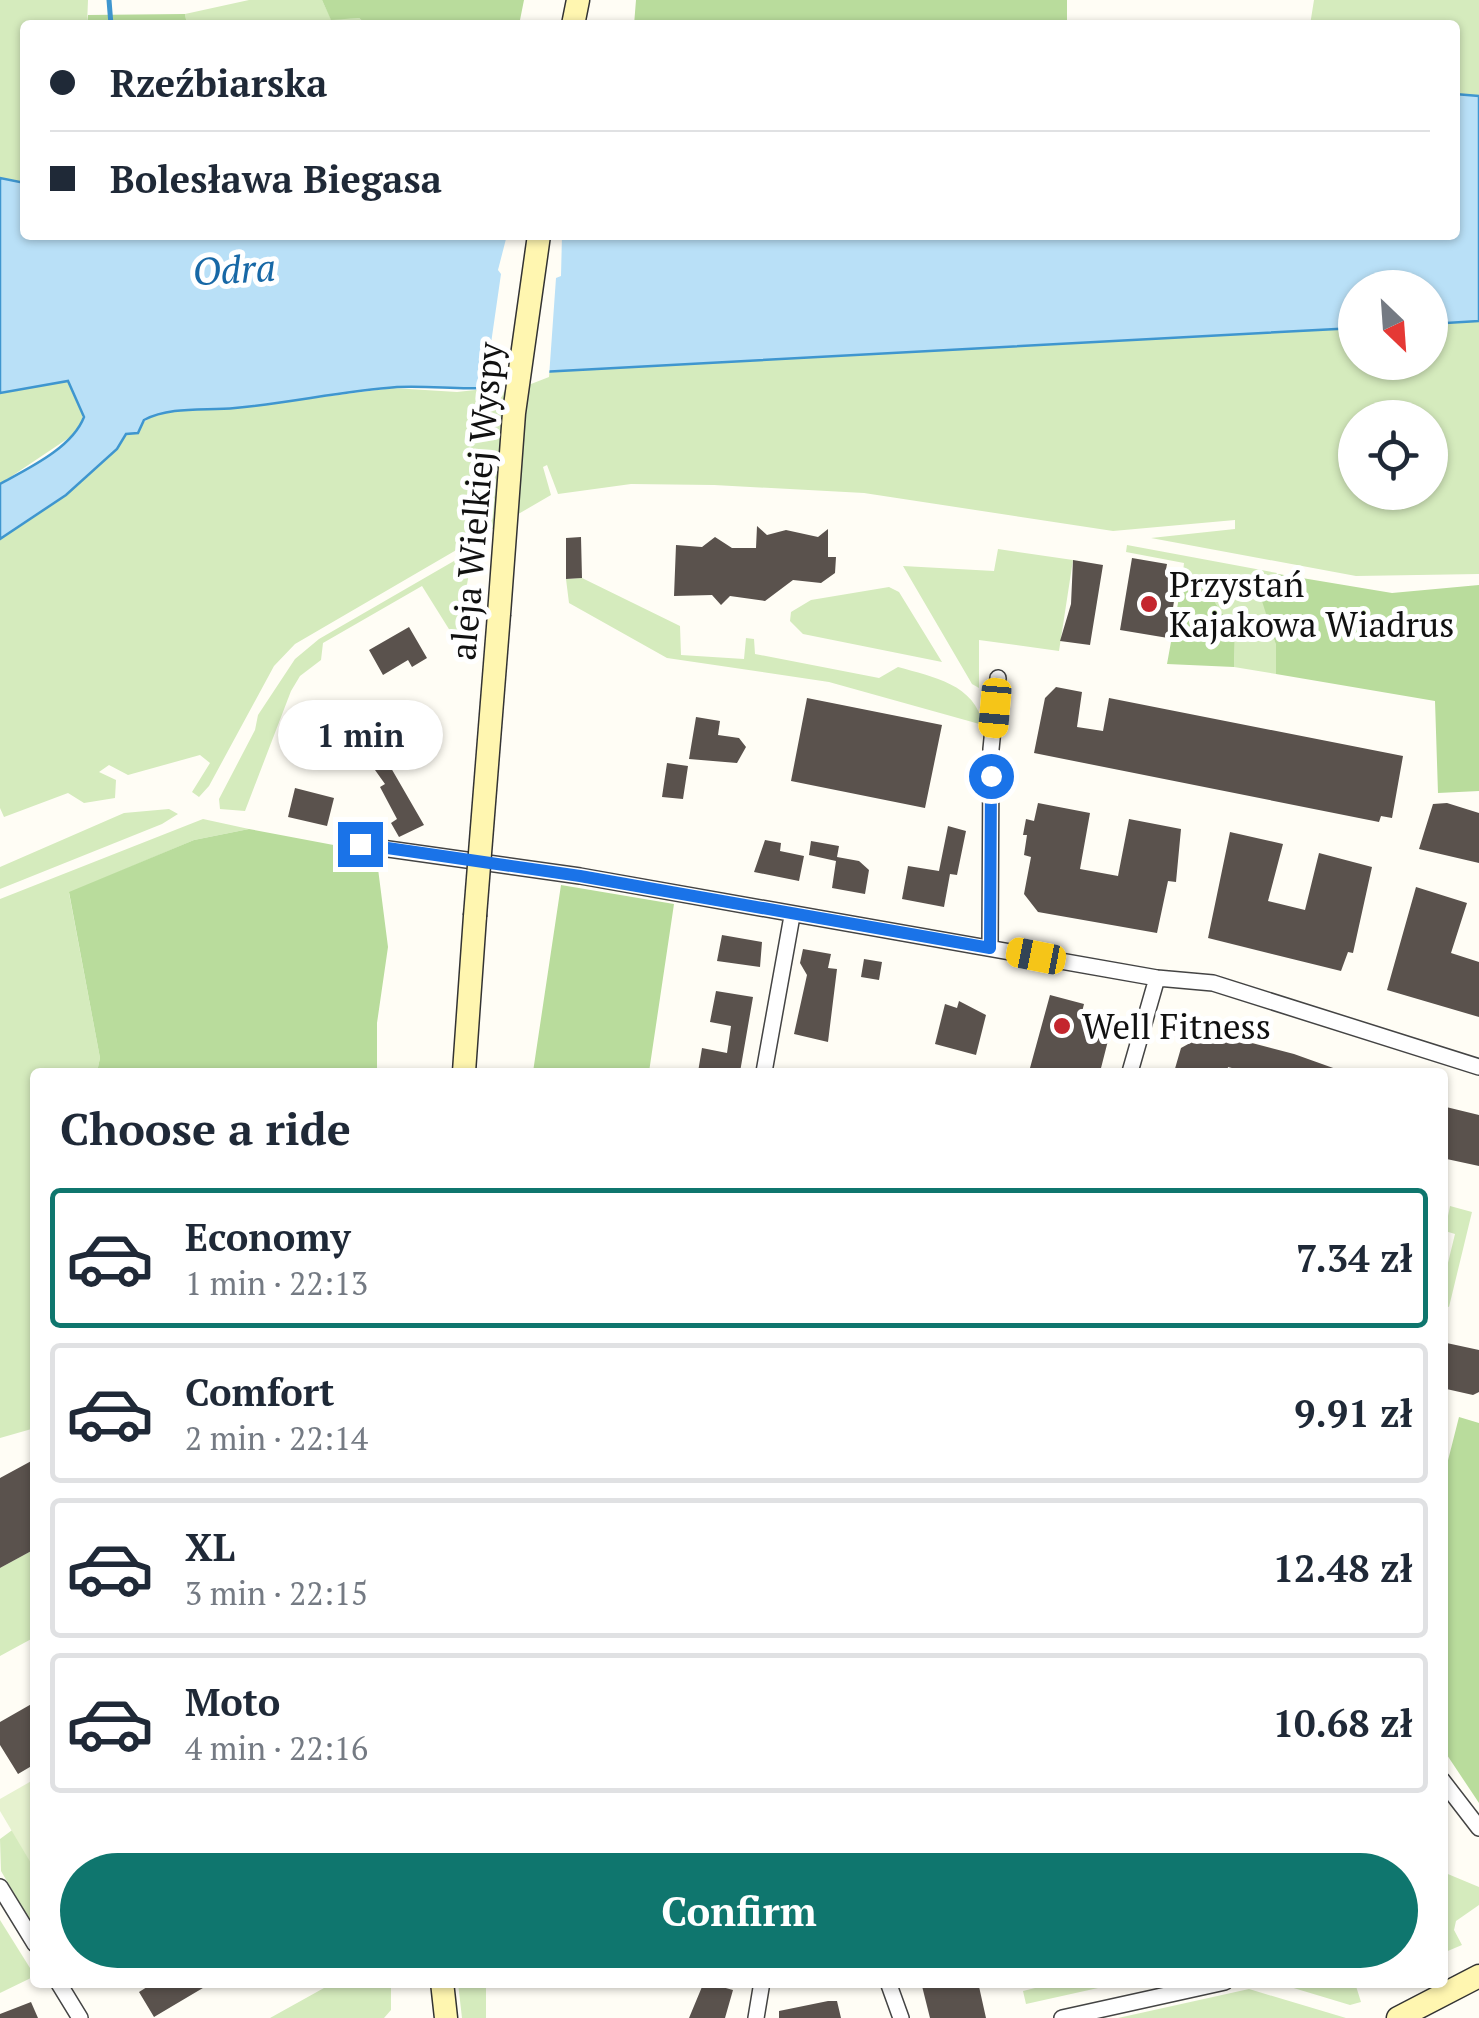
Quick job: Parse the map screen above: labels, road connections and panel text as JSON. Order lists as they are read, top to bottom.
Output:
{
  "streets": {
    "main road": ["aleja Wielkiej Wyspy"]
  },
  "water": ["Odra"],
  "places": ["Przystań Kajakowa Wiadrus", "Well Fitness"],
  "north": "bottom right",
  "page": {
    "banner": ["Rzeźbiarska", "Bolesława Biegasa"],
    "bubble": "1 min",
    "heading": "Choose a ride",
    "list": [
      {
        "name": "Economy",
        "note": "1 min · 22:13",
        "value": "7.34 zł"
      },
      {
        "name": "Comfort",
        "note": "2 min · 22:14",
        "value": "9.91 zł"
      },
      {
        "name": "XL",
        "note": "3 min · 22:15",
        "value": "12.48 zł"
      },
      {
        "name": "Moto",
        "note": "4 min · 22:16",
        "value": "10.68 zł"
      }
    ],
    "buttons": "Confirm"
  }
}
